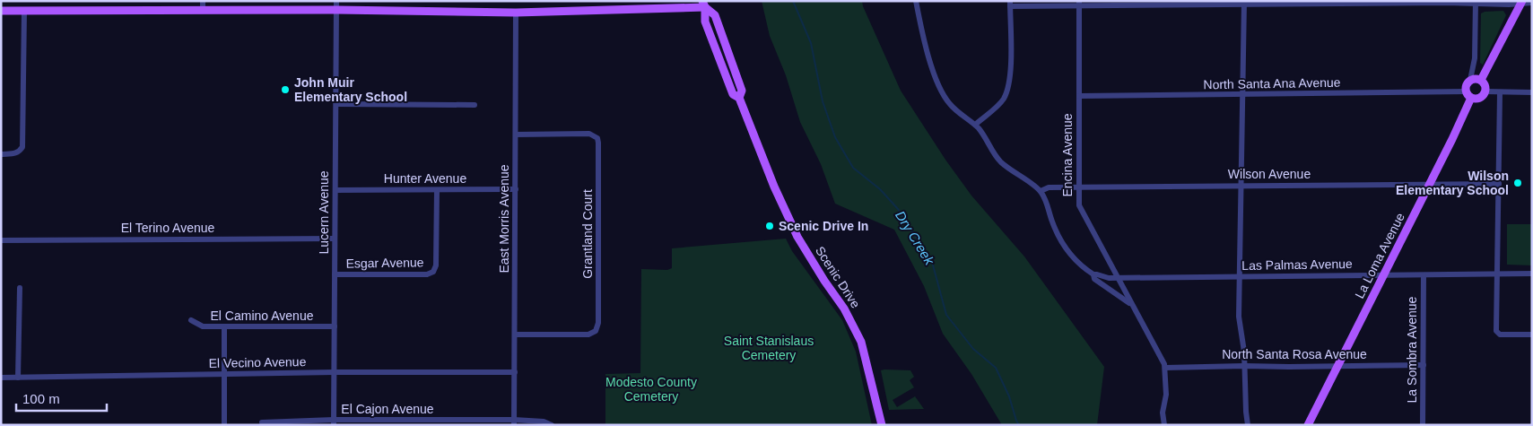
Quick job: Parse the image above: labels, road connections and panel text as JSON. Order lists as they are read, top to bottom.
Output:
{
  "streets": {
    "main road": ["La Loma Avenue", "Scenic Drive"],
    "street": [
      "North Santa Ana Avenue",
      "Encina Avenue",
      "Wilson Avenue",
      "Hunter Avenue",
      "Lucern Avenue",
      "East Morris Avenue",
      "El Terino Avenue",
      "Grantland Court",
      "Esgar Avenue",
      "Las Palmas Avenue",
      "El Camino Avenue",
      "La Sombra Avenue",
      "North Santa Rosa Avenue",
      "El Vecino Avenue",
      "El Cajon Avenue"
    ]
  },
  "crossings": [
    ["North Santa Ana Avenue", "Encina Avenue"],
    ["North Santa Ana Avenue", "La Loma Avenue"],
    ["Encina Avenue", "Wilson Avenue"],
    ["Encina Avenue", "Las Palmas Avenue"],
    ["Encina Avenue", "North Santa Rosa Avenue"],
    ["Wilson Avenue", "La Loma Avenue"],
    ["Hunter Avenue", "Lucern Avenue"],
    ["Hunter Avenue", "East Morris Avenue"],
    ["Hunter Avenue", "Esgar Avenue"],
    ["Lucern Avenue", "El Terino Avenue"],
    ["Lucern Avenue", "Esgar Avenue"],
    ["Lucern Avenue", "El Camino Avenue"],
    ["Lucern Avenue", "El Vecino Avenue"],
    ["Lucern Avenue", "El Cajon Avenue"],
    ["East Morris Avenue", "Grantland Court"],
    ["East Morris Avenue", "El Vecino Avenue"],
    ["East Morris Avenue", "El Cajon Avenue"],
    ["La Loma Avenue", "Las Palmas Avenue"],
    ["La Loma Avenue", "North Santa Rosa Avenue"],
    ["Las Palmas Avenue", "La Sombra Avenue"],
    ["La Sombra Avenue", "North Santa Rosa Avenue"]
  ],
  "water": ["Dry Creek"],
  "parks": ["Saint Stanislaus Cemetery", "Modesto County Cemetery"],
  "places": ["John Muir Elementary School", "Wilson Elementary School", "Scenic Drive In"],
  "scale_bar": "100 m"
}
